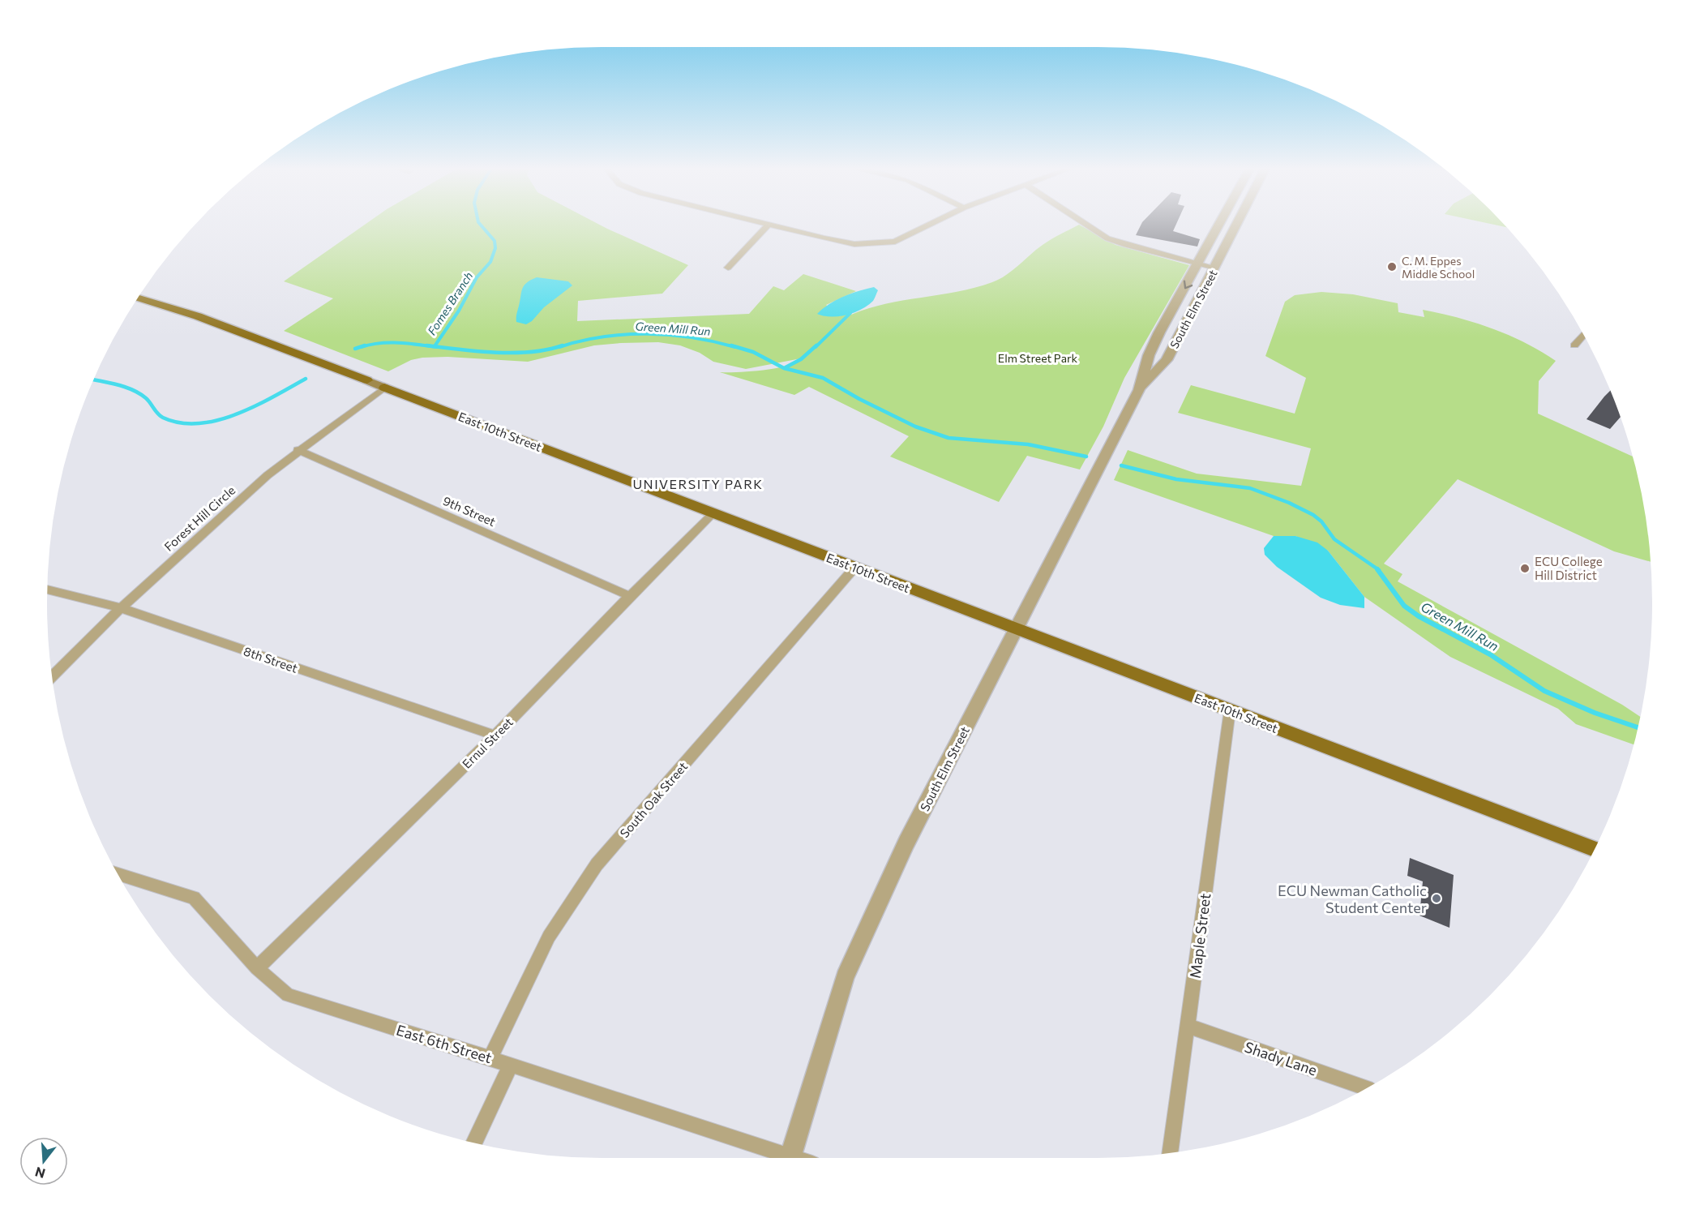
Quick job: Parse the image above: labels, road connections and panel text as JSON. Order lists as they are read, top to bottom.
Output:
{
  "streets": {
    "main road": ["East 10th Street"],
    "street": [
      "South Elm Street",
      "9th Street",
      "Forest Hill Circle",
      "8th Street",
      "Ernul Street",
      "South Oak Street",
      "Maple Street",
      "East 6th Street",
      "Shady Lane"
    ]
  },
  "crossings": [
    ["South Elm Street", "East 10th Street"],
    ["East 10th Street", "Forest Hill Circle"],
    ["East 10th Street", "Ernul Street"],
    ["East 10th Street", "South Oak Street"],
    ["East 10th Street", "Maple Street"],
    ["9th Street", "Forest Hill Circle"],
    ["9th Street", "Ernul Street"],
    ["Forest Hill Circle", "8th Street"],
    ["8th Street", "Ernul Street"],
    ["Ernul Street", "East 6th Street"],
    ["South Oak Street", "East 6th Street"],
    ["Maple Street", "Shady Lane"]
  ],
  "districts": ["UNIVERSITY PARK"],
  "water": ["Fomes Branch", "Green Mill Run"],
  "parks": ["Elm Street Park"],
  "places": ["C. M. Eppes Middle School", "ECU College Hill District", "ECU Newman Catholic Student Center"],
  "north": "bottom"
}
